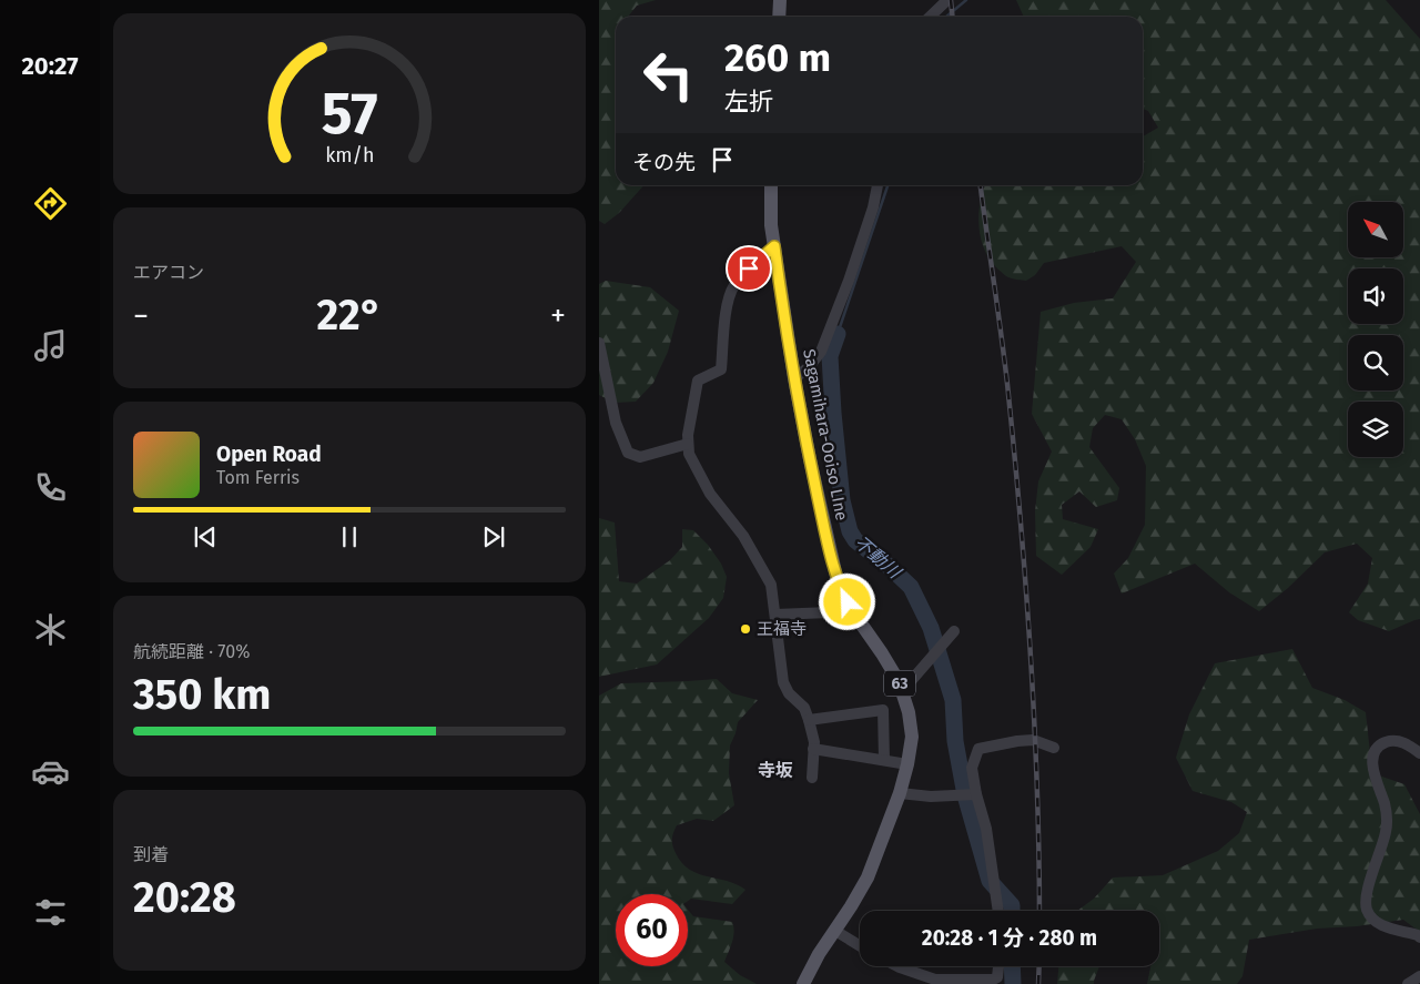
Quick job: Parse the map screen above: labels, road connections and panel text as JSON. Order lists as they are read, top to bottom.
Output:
{
  "streets": {
    "main road": ["Sagamihara-Ooiso LIne", "63"]
  },
  "districts": ["寺坂"],
  "water": ["不動川"],
  "places": ["王福寺"],
  "north": "top left",
  "page": {
    "tabs": "20:27",
    "turn": ["260 m", "左折"],
    "then": "その先",
    "tile": [
      "エアコン",
      ["航続距離 · 70%", "350 km"],
      ["到着", "20:28"]
    ],
    "heat": ["−", "22°", "+"],
    "song": ["Open Road", "Tom Ferris"],
    "limit": "60",
    "trip": "20:28 · 1 分 · 280 m",
    "gauge": ["57", "km/h"]
  }
}
